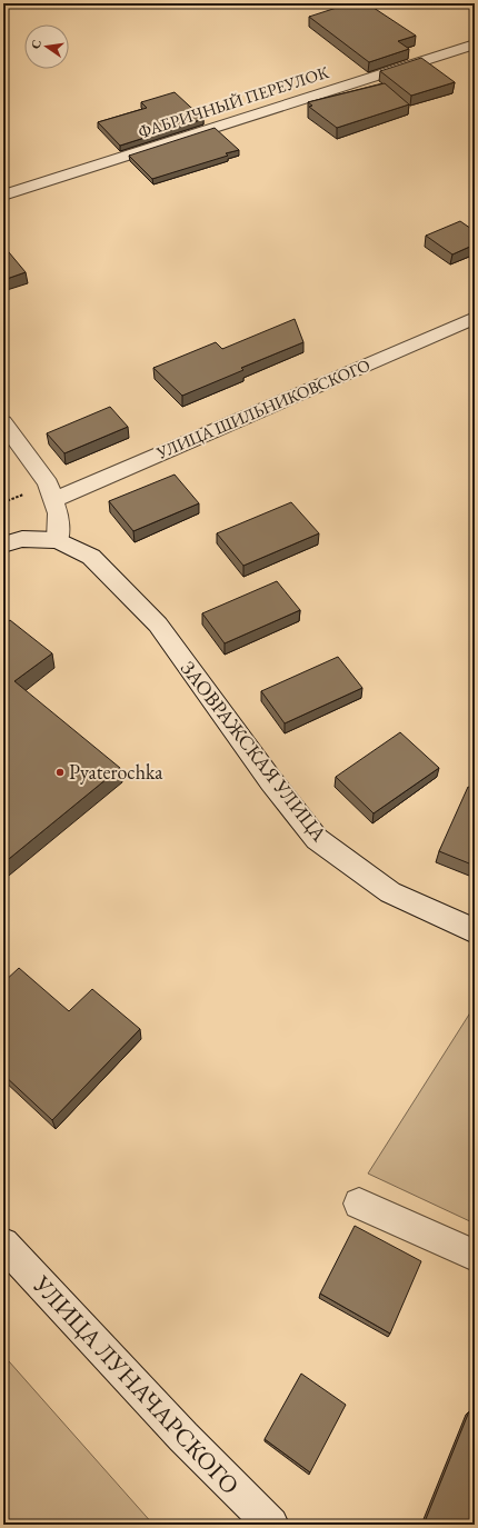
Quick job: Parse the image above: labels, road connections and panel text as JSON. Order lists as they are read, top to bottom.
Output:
{
  "streets": {
    "street": [
      "ФАБРИЧНЫЙ ПЕРЕУЛОК",
      "УЛИЦА ШИЛЬНИКОВСКОГО",
      "ЗАОВРАЖСКАЯ УЛИЦА",
      "УЛИЦА ЛУНАЧАРСКОГО"
    ]
  },
  "places": ["Pyaterochka"],
  "north": "left"
}
